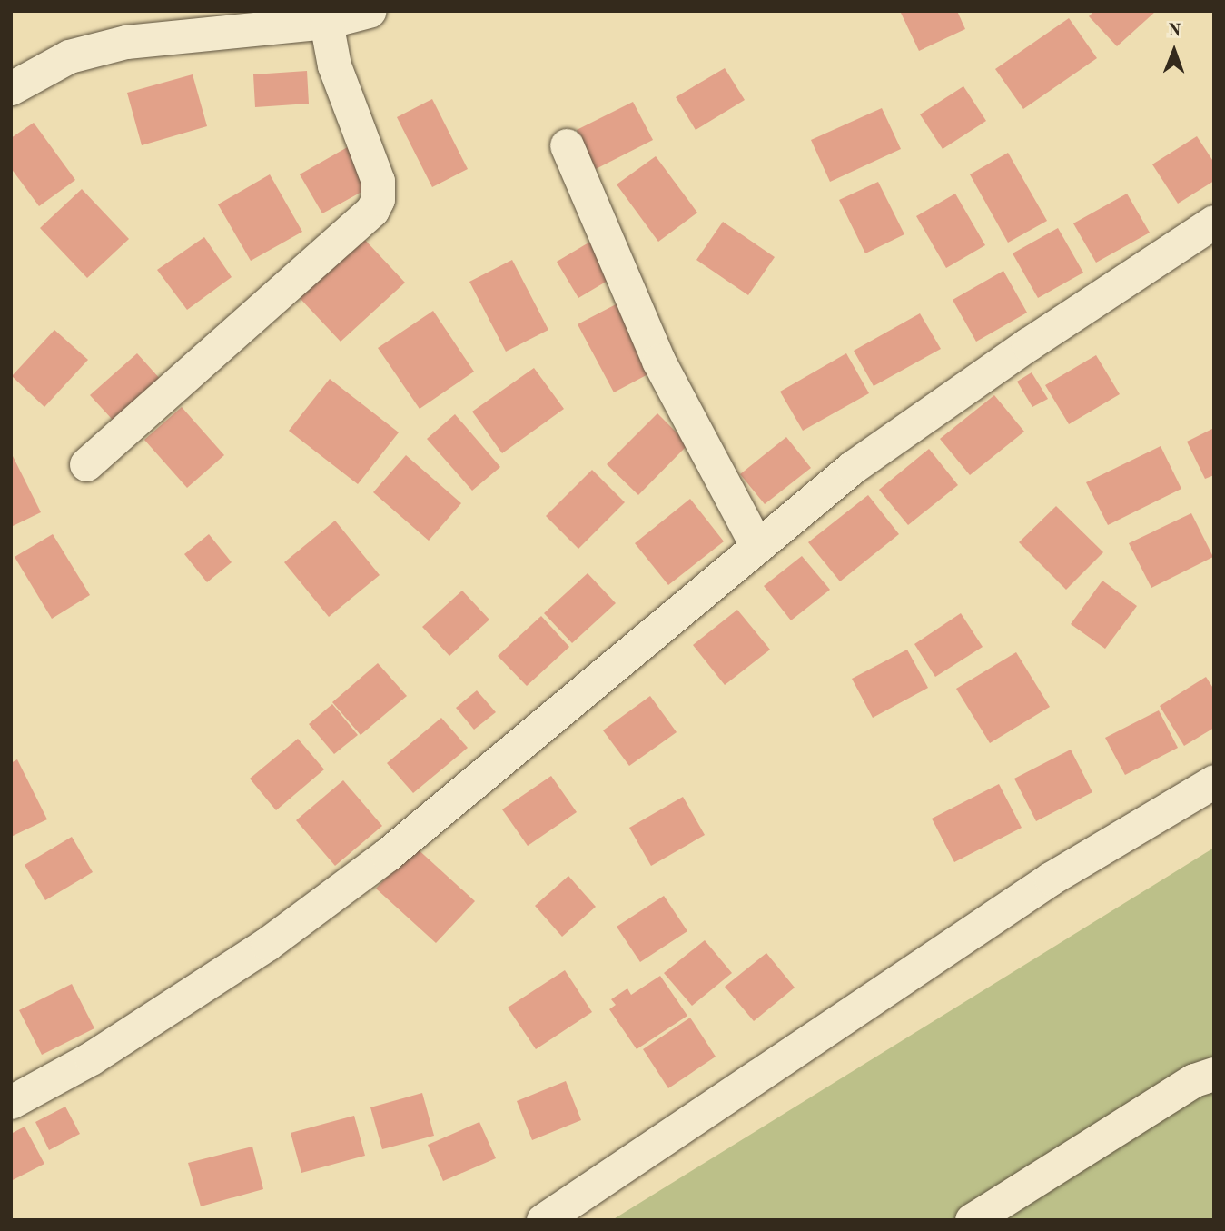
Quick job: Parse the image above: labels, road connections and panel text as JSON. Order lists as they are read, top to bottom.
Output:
{
  "north": "top"
}
